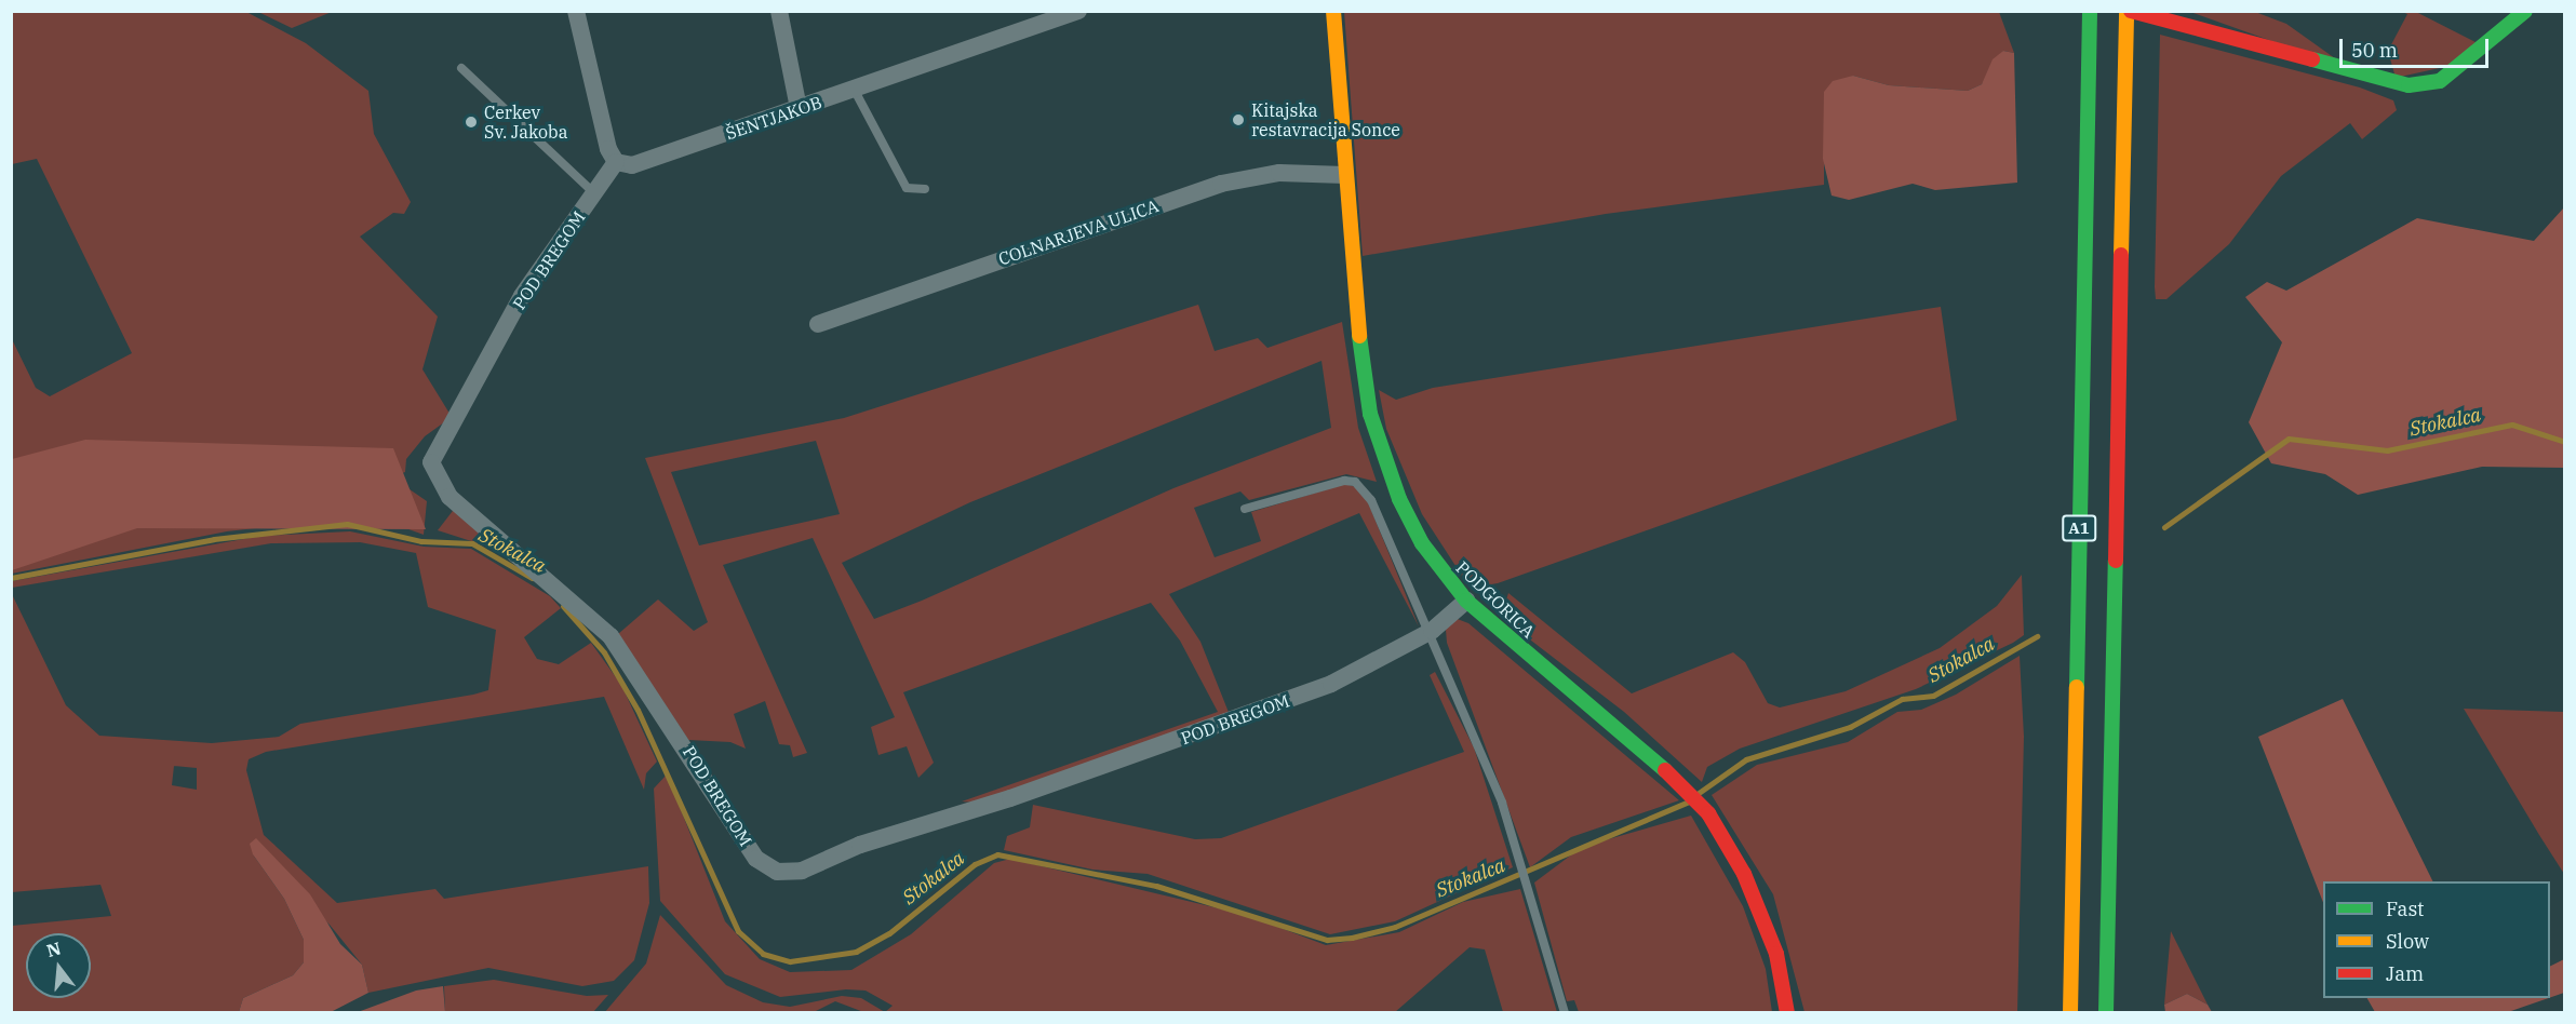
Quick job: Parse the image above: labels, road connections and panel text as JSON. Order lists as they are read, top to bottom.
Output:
{
  "streets": {
    "main road": ["A1", "PODGORICA"],
    "street": ["ŠENTJAKOB", "COLNARJEVA ULICA", "POD BREGOM"]
  },
  "crossings": [
    ["ŠENTJAKOB", "POD BREGOM"],
    ["COLNARJEVA ULICA", "PODGORICA"],
    ["POD BREGOM", "PODGORICA"]
  ],
  "water": ["Stokalca"],
  "places": ["Kitajska restavracija Sonce", "Cerkev Sv. Jakoba"],
  "legend": ["Fast", "Slow", "Jam"],
  "scale_bar": "50 m",
  "north": "top"
}
